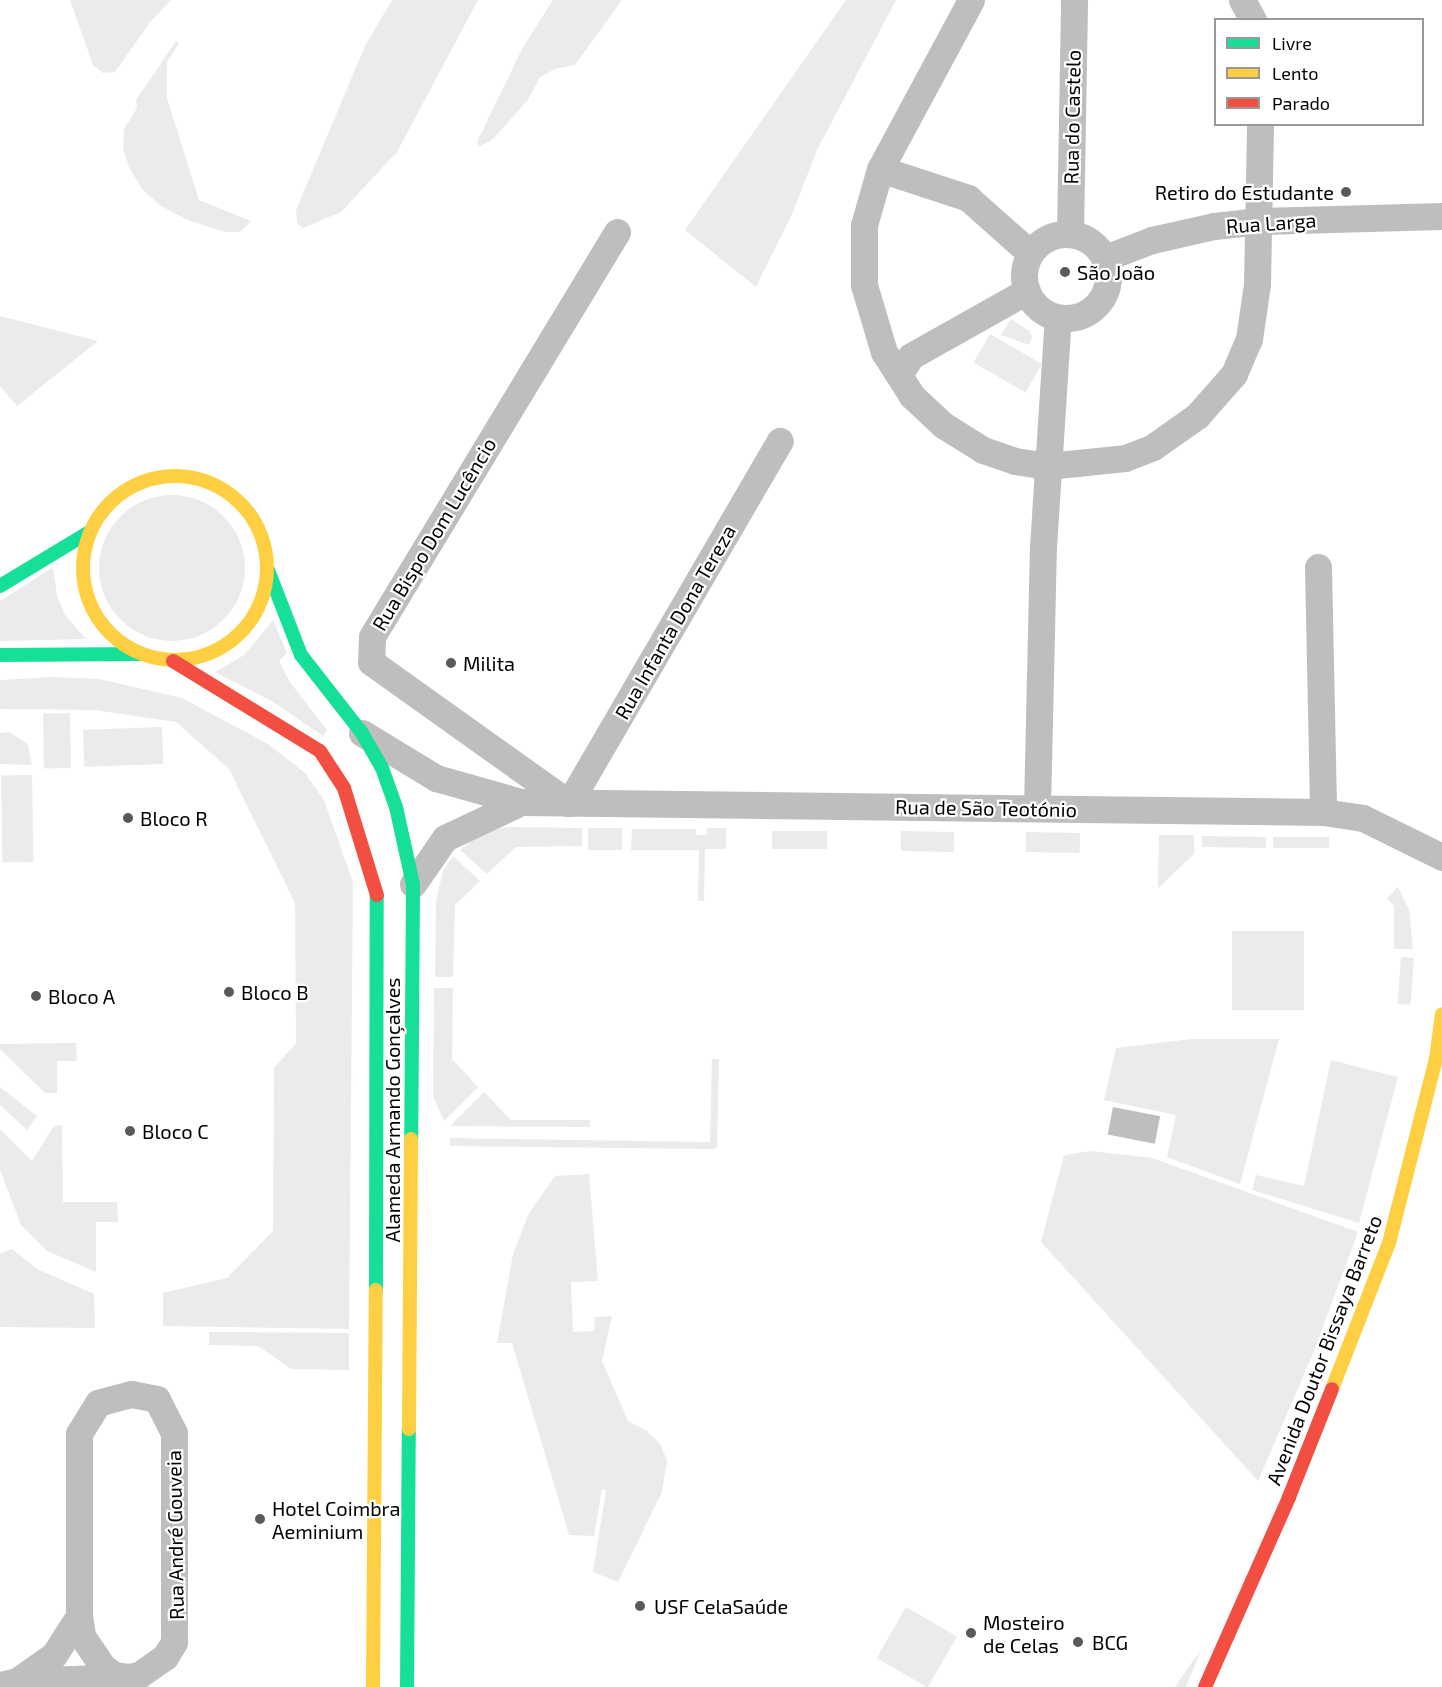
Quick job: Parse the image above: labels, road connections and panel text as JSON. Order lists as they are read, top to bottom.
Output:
{
  "streets": {
    "main road": ["Alameda Armando Gonçalves", "Avenida Doutor Bissaya Barreto"],
    "street": [
      "Rua do Castelo",
      "Rua Larga",
      "Rua Bispo Dom Lucêncio",
      "Rua Infanta Dona Tereza",
      "Rua de São Teotónio",
      "Rua André Gouveia"
    ]
  },
  "crossings": [
    ["Rua do Castelo", "Rua Larga"],
    ["Rua Bispo Dom Lucêncio", "Rua Infanta Dona Tereza"],
    ["Rua Bispo Dom Lucêncio", "Rua de São Teotónio"],
    ["Rua Infanta Dona Tereza", "Rua de São Teotónio"]
  ],
  "places": [
    "Retiro do Estudante",
    "São João",
    "Milita",
    "Bloco R",
    "Bloco B",
    "Bloco A",
    "Bloco C",
    "Hotel Coimbra Aeminium",
    "USF CelaSaúde",
    "Mosteiro de Celas",
    "BCG"
  ],
  "legend": ["Livre", "Lento", "Parado"]
}
